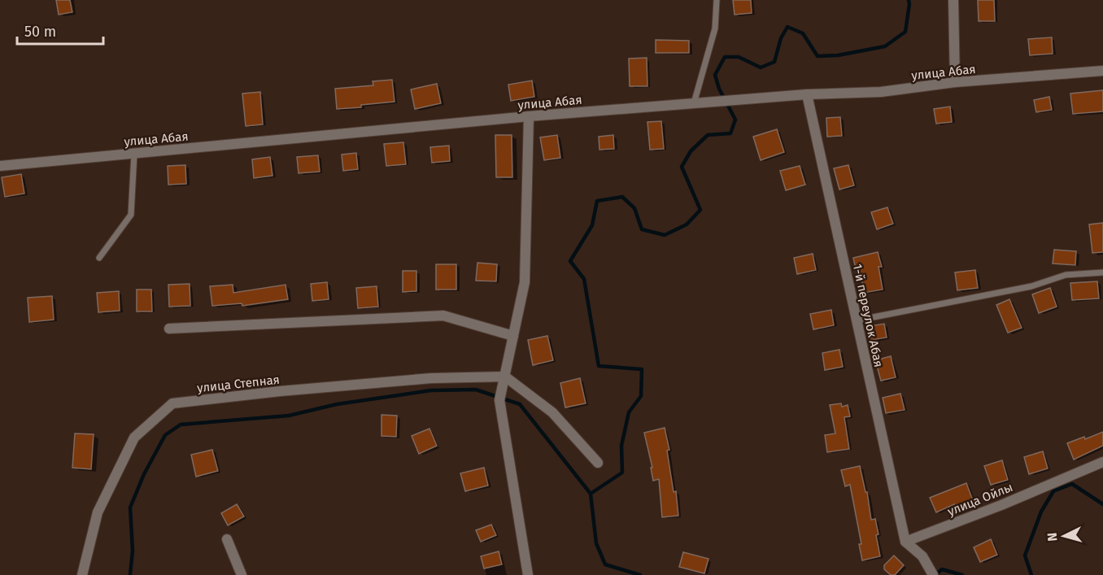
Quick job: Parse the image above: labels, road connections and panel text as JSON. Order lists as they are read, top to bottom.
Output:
{
  "streets": {
    "street": [
      "улица Абая",
      "1-й переулок Абая",
      "улица Степная",
      "улица Ойлы"
    ]
  },
  "crossings": [
    ["улица Абая", "1-й переулок Абая"],
    ["1-й переулок Абая", "улица Ойлы"]
  ],
  "scale_bar": "50 m",
  "north": "left"
}
